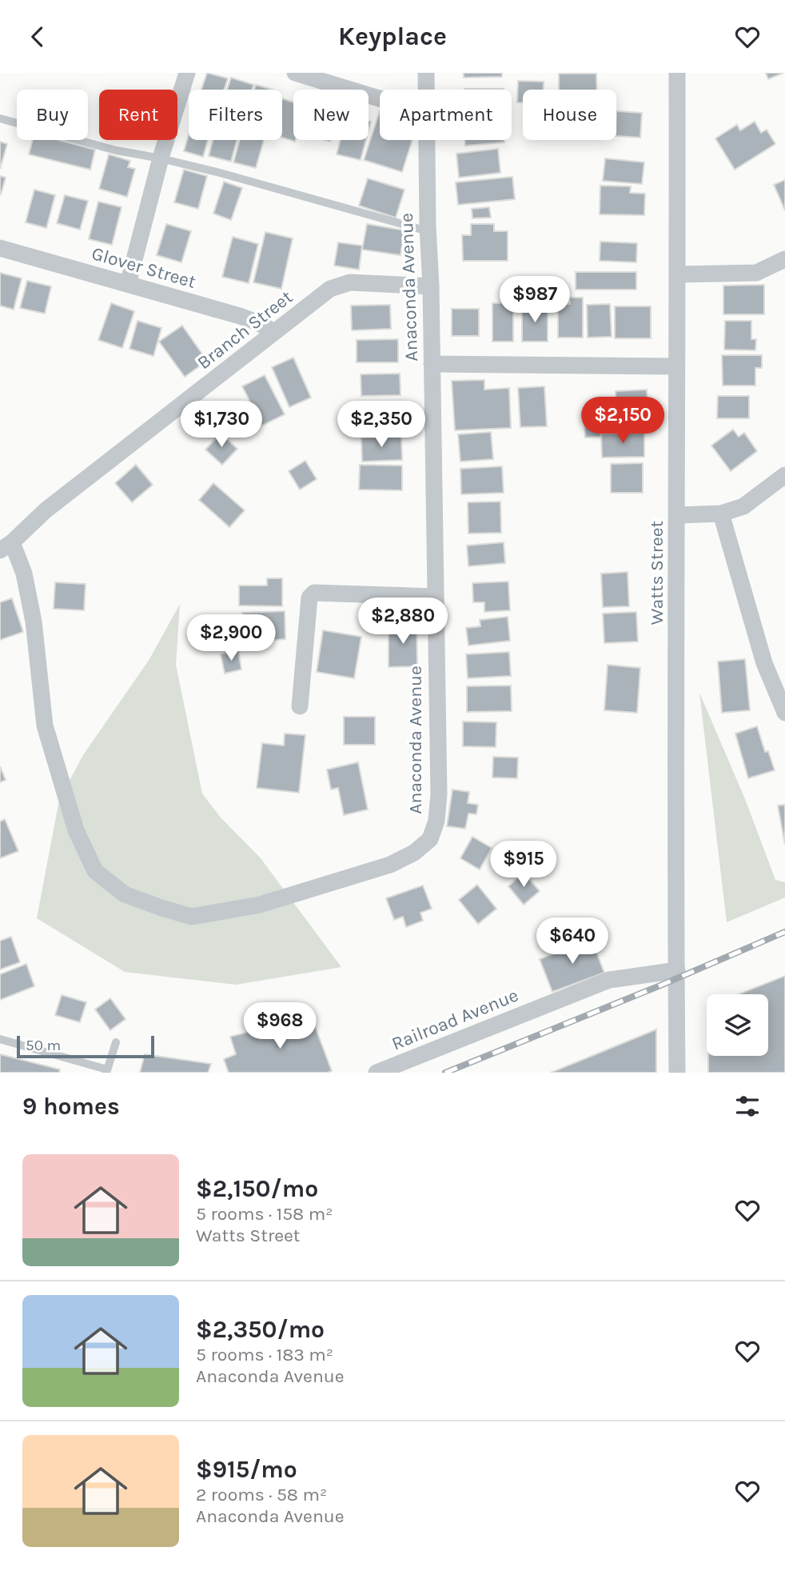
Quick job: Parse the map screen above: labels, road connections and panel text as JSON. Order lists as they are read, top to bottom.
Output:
{
  "streets": {
    "street": [
      "Glover Street",
      "Anaconda Avenue",
      "Branch Street",
      "Watts Street",
      "Railroad Avenue"
    ]
  },
  "crossings": [
    ["Glover Street", "Branch Street"],
    ["Anaconda Avenue", "Branch Street"],
    ["Watts Street", "Railroad Avenue"]
  ],
  "scale_bar": "50 m",
  "page": {
    "header": "Keyplace",
    "chip": [
      "Buy",
      "Rent",
      "Filters",
      "New",
      "Apartment",
      "House"
    ],
    "price": [
      "$987",
      "$2,150",
      "$1,730",
      "$2,350",
      "$2,880",
      "$2,900",
      "$915",
      "$640",
      "$968"
    ],
    "scale": "50 m",
    "heading": "9 homes",
    "list": [
      {
        "name": "$2,150/mo",
        "note": "5 rooms · 158 m² · Watts Street"
      },
      {
        "name": "$2,350/mo",
        "note": "5 rooms · 183 m² · Anaconda Avenue"
      },
      {
        "name": "$915/mo",
        "note": "2 rooms · 58 m² · Anaconda Avenue"
      }
    ]
  }
}
